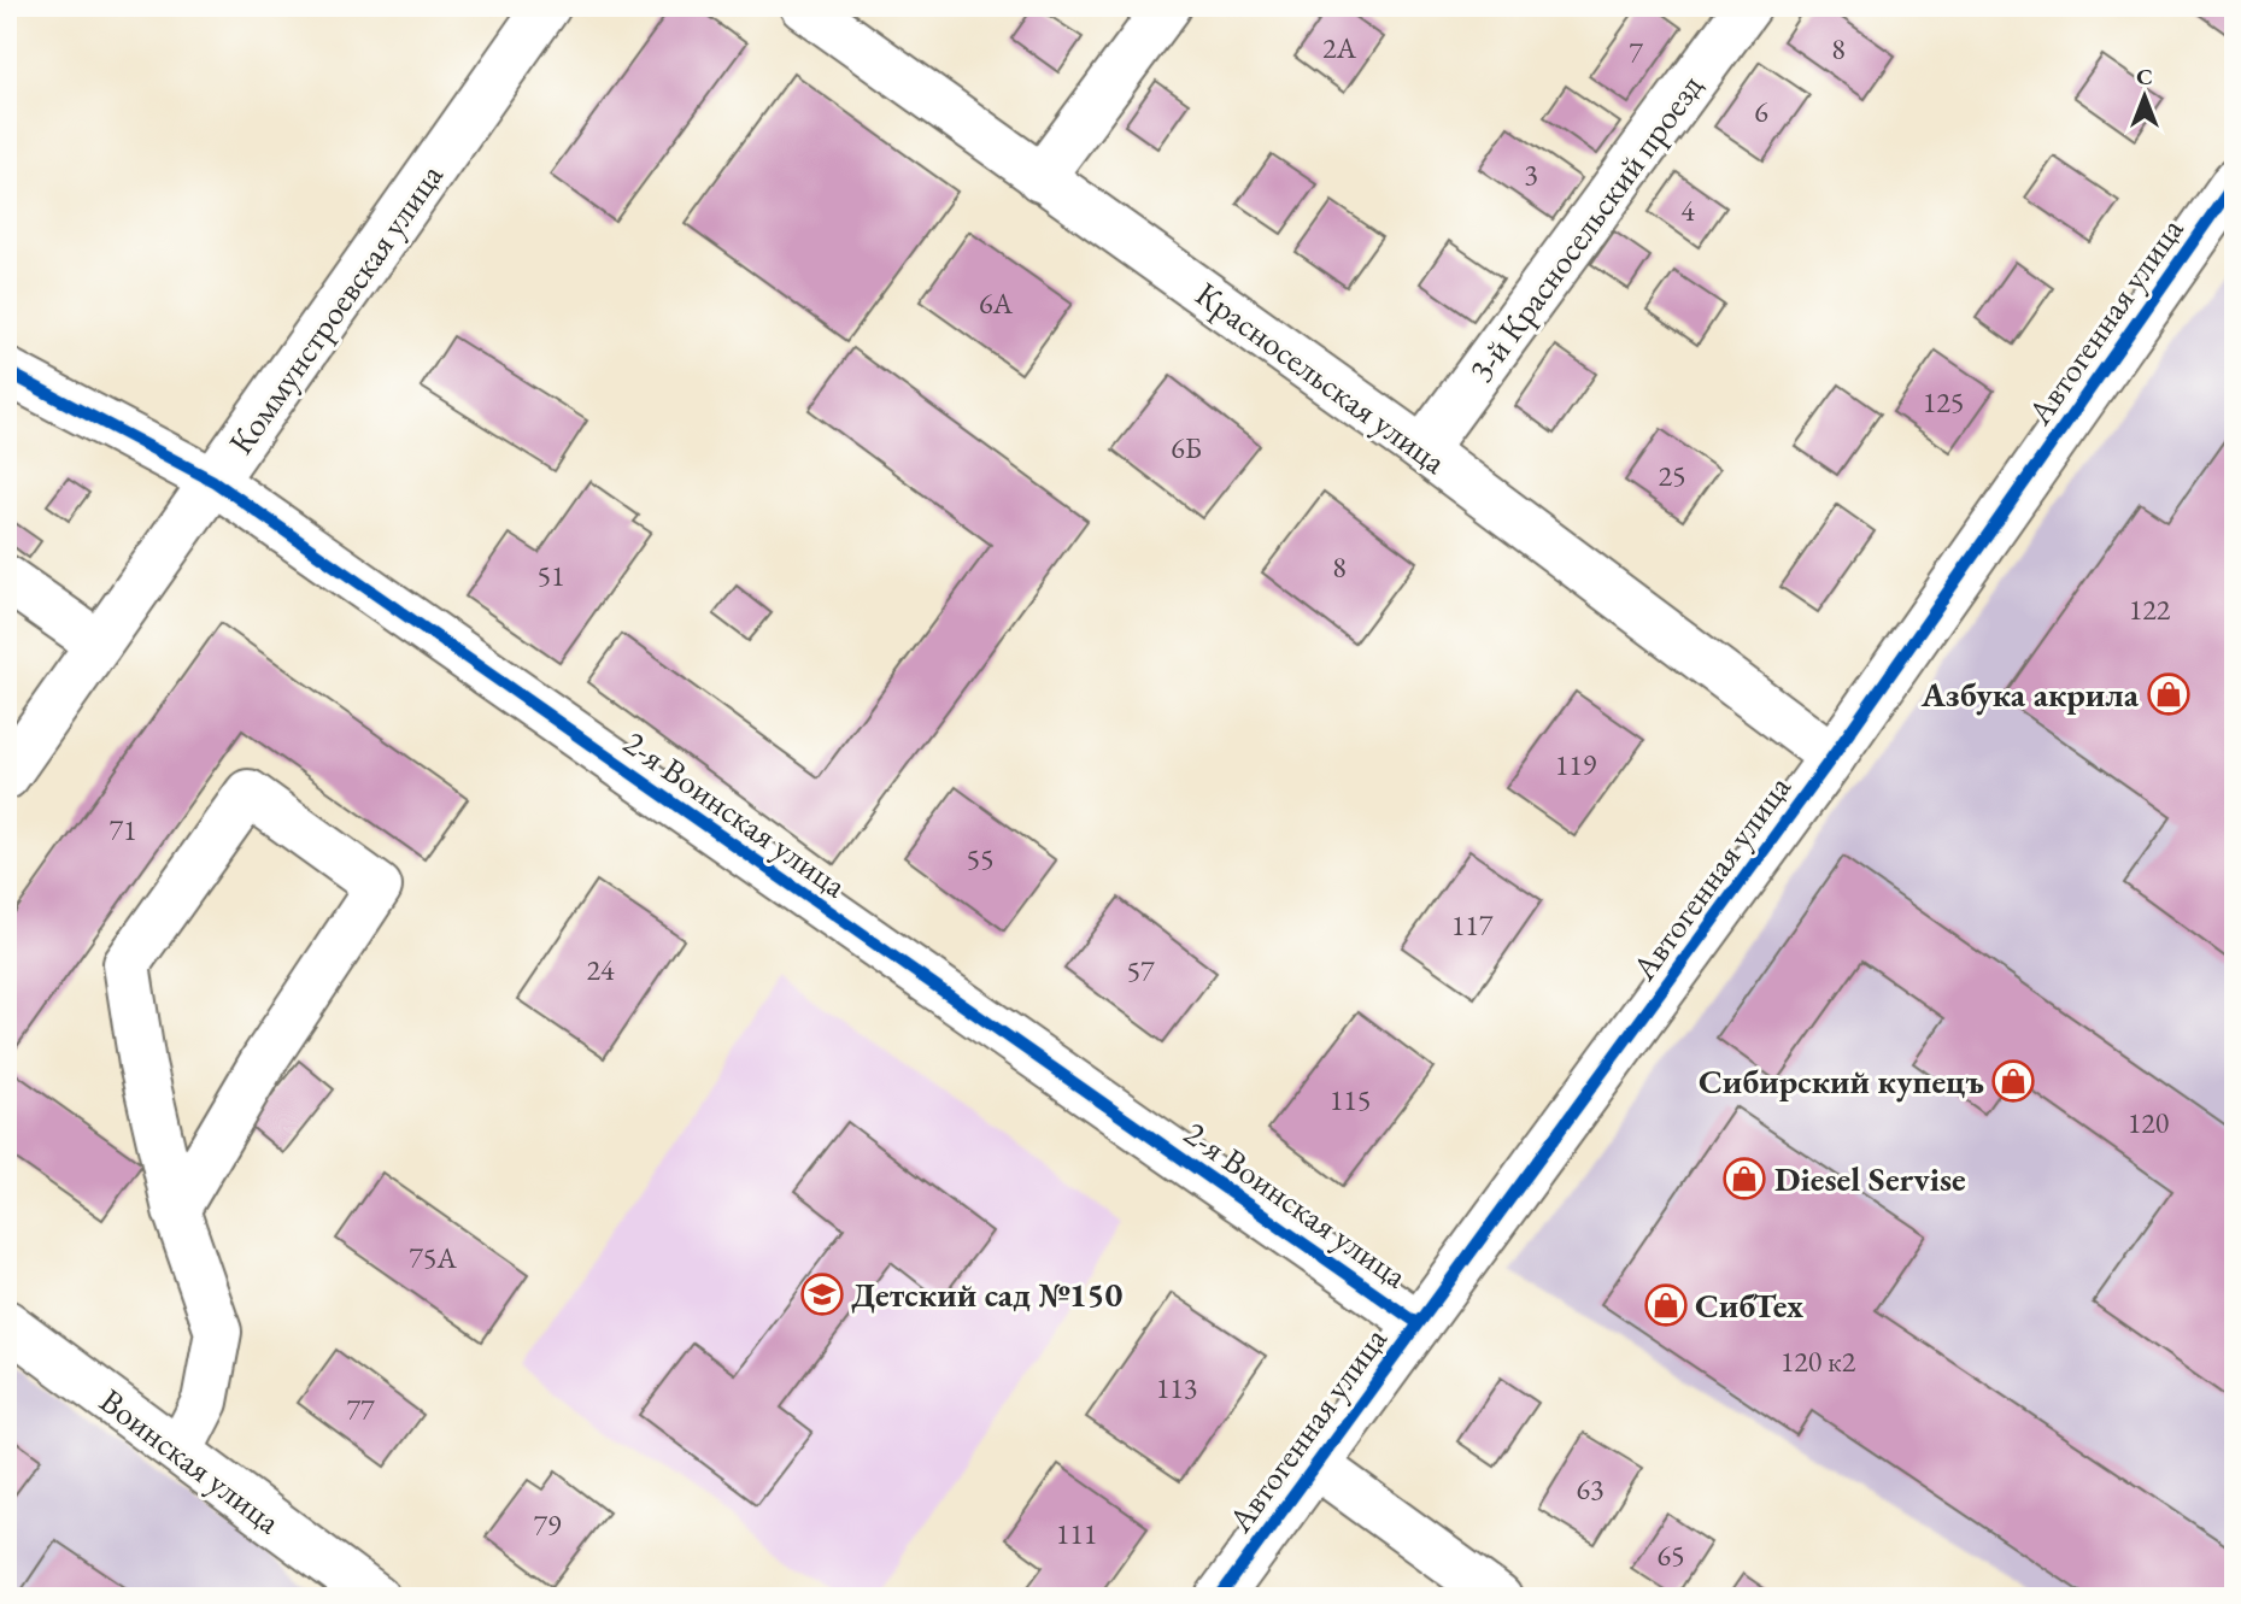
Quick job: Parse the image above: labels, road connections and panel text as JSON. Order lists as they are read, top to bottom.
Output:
{
  "streets": {
    "street": [
      "3-й Красносельский проезд",
      "Коммунстроевская улица",
      "Автогенная улица",
      "Красносельская улица",
      "2-я Воинская улица",
      "Воинская улица"
    ]
  },
  "crossings": [
    ["3-й Красносельский проезд", "Красносельская улица"],
    ["Коммунстроевская улица", "2-я Воинская улица"],
    ["Автогенная улица", "Красносельская улица"],
    ["Автогенная улица", "2-я Воинская улица"]
  ],
  "places": {
    "shop": [
      "Азбука акрила",
      "Сибирский купецъ",
      "Diesel Servise",
      "СибТех"
    ],
    "school or university": ["Детский сад №150"]
  },
  "house_numbers": [
    "2А",
    "8",
    "7",
    "6",
    "3",
    "4",
    "6А",
    "125",
    "6Б",
    "25",
    "8",
    "51",
    "122",
    "119",
    "71",
    "55",
    "117",
    "24",
    "57",
    "115",
    "120",
    "75А",
    "120 к2",
    "113",
    "77",
    "63",
    "79",
    "111",
    "65"
  ],
  "north": "top"
}
